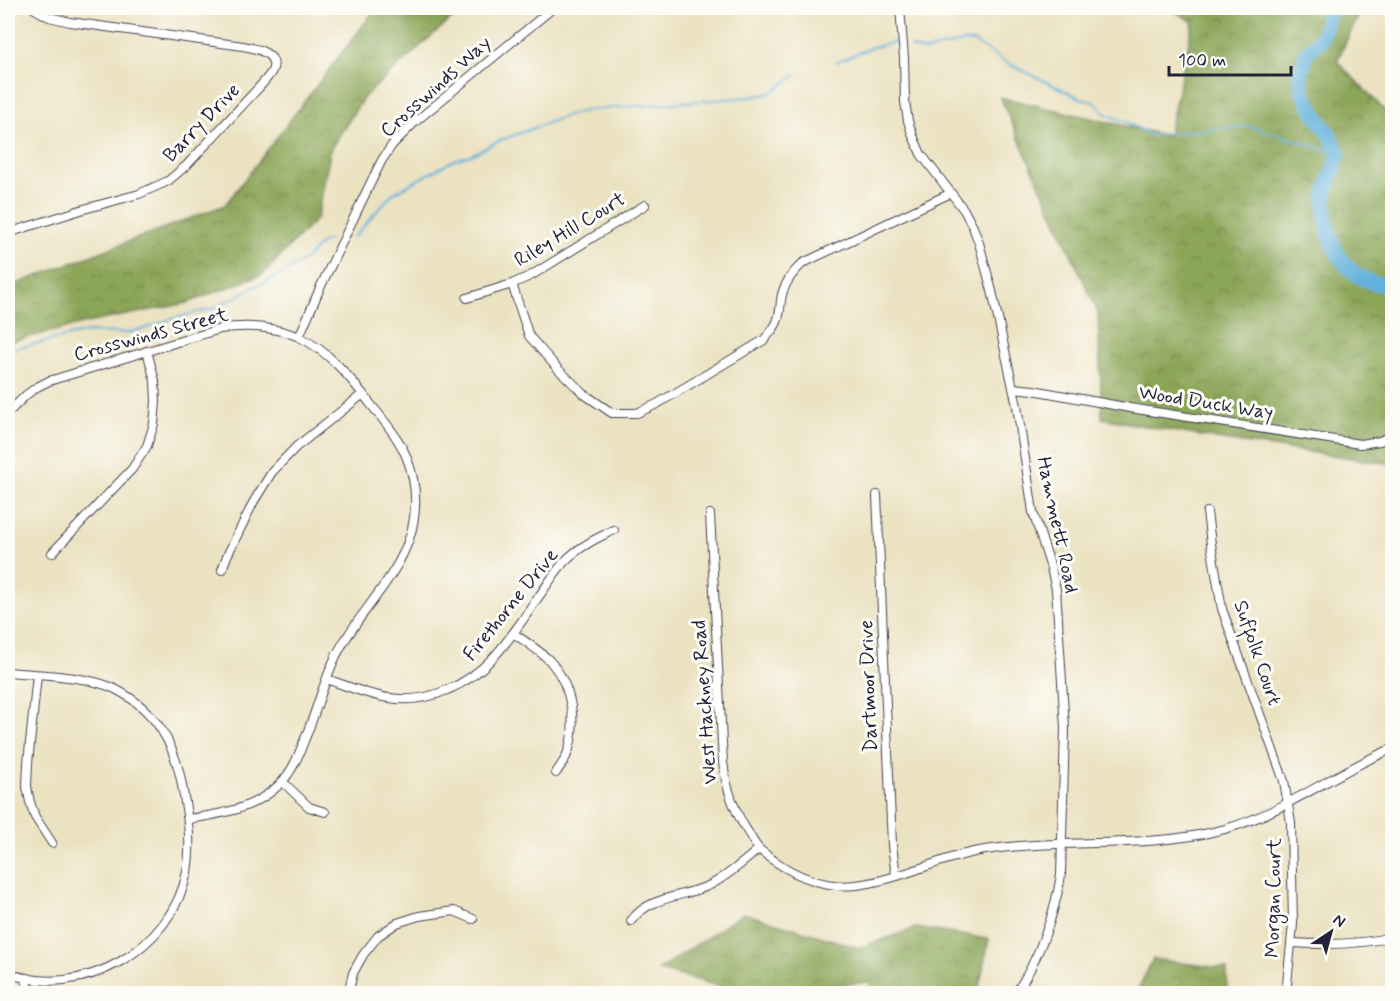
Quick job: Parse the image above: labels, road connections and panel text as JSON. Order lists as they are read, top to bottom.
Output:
{
  "streets": {
    "street": [
      "Crosswinds Way",
      "Barry Drive",
      "Riley Hill Court",
      "Crosswinds Street",
      "Wood Duck Way",
      "Hammett Road",
      "Firethorne Drive",
      "Suffolk Court",
      "Dartmoor Drive",
      "West Hackney Road",
      "Morgan Court"
    ]
  },
  "crossings": [
    ["Crosswinds Way", "Crosswinds Street"],
    ["Crosswinds Street", "Firethorne Drive"],
    ["Wood Duck Way", "Hammett Road"],
    ["Hammett Road", "West Hackney Road"],
    ["Suffolk Court", "West Hackney Road"],
    ["Suffolk Court", "Morgan Court"],
    ["Dartmoor Drive", "West Hackney Road"],
    ["West Hackney Road", "Morgan Court"]
  ],
  "scale_bar": "100 m",
  "north": "top right"
}
